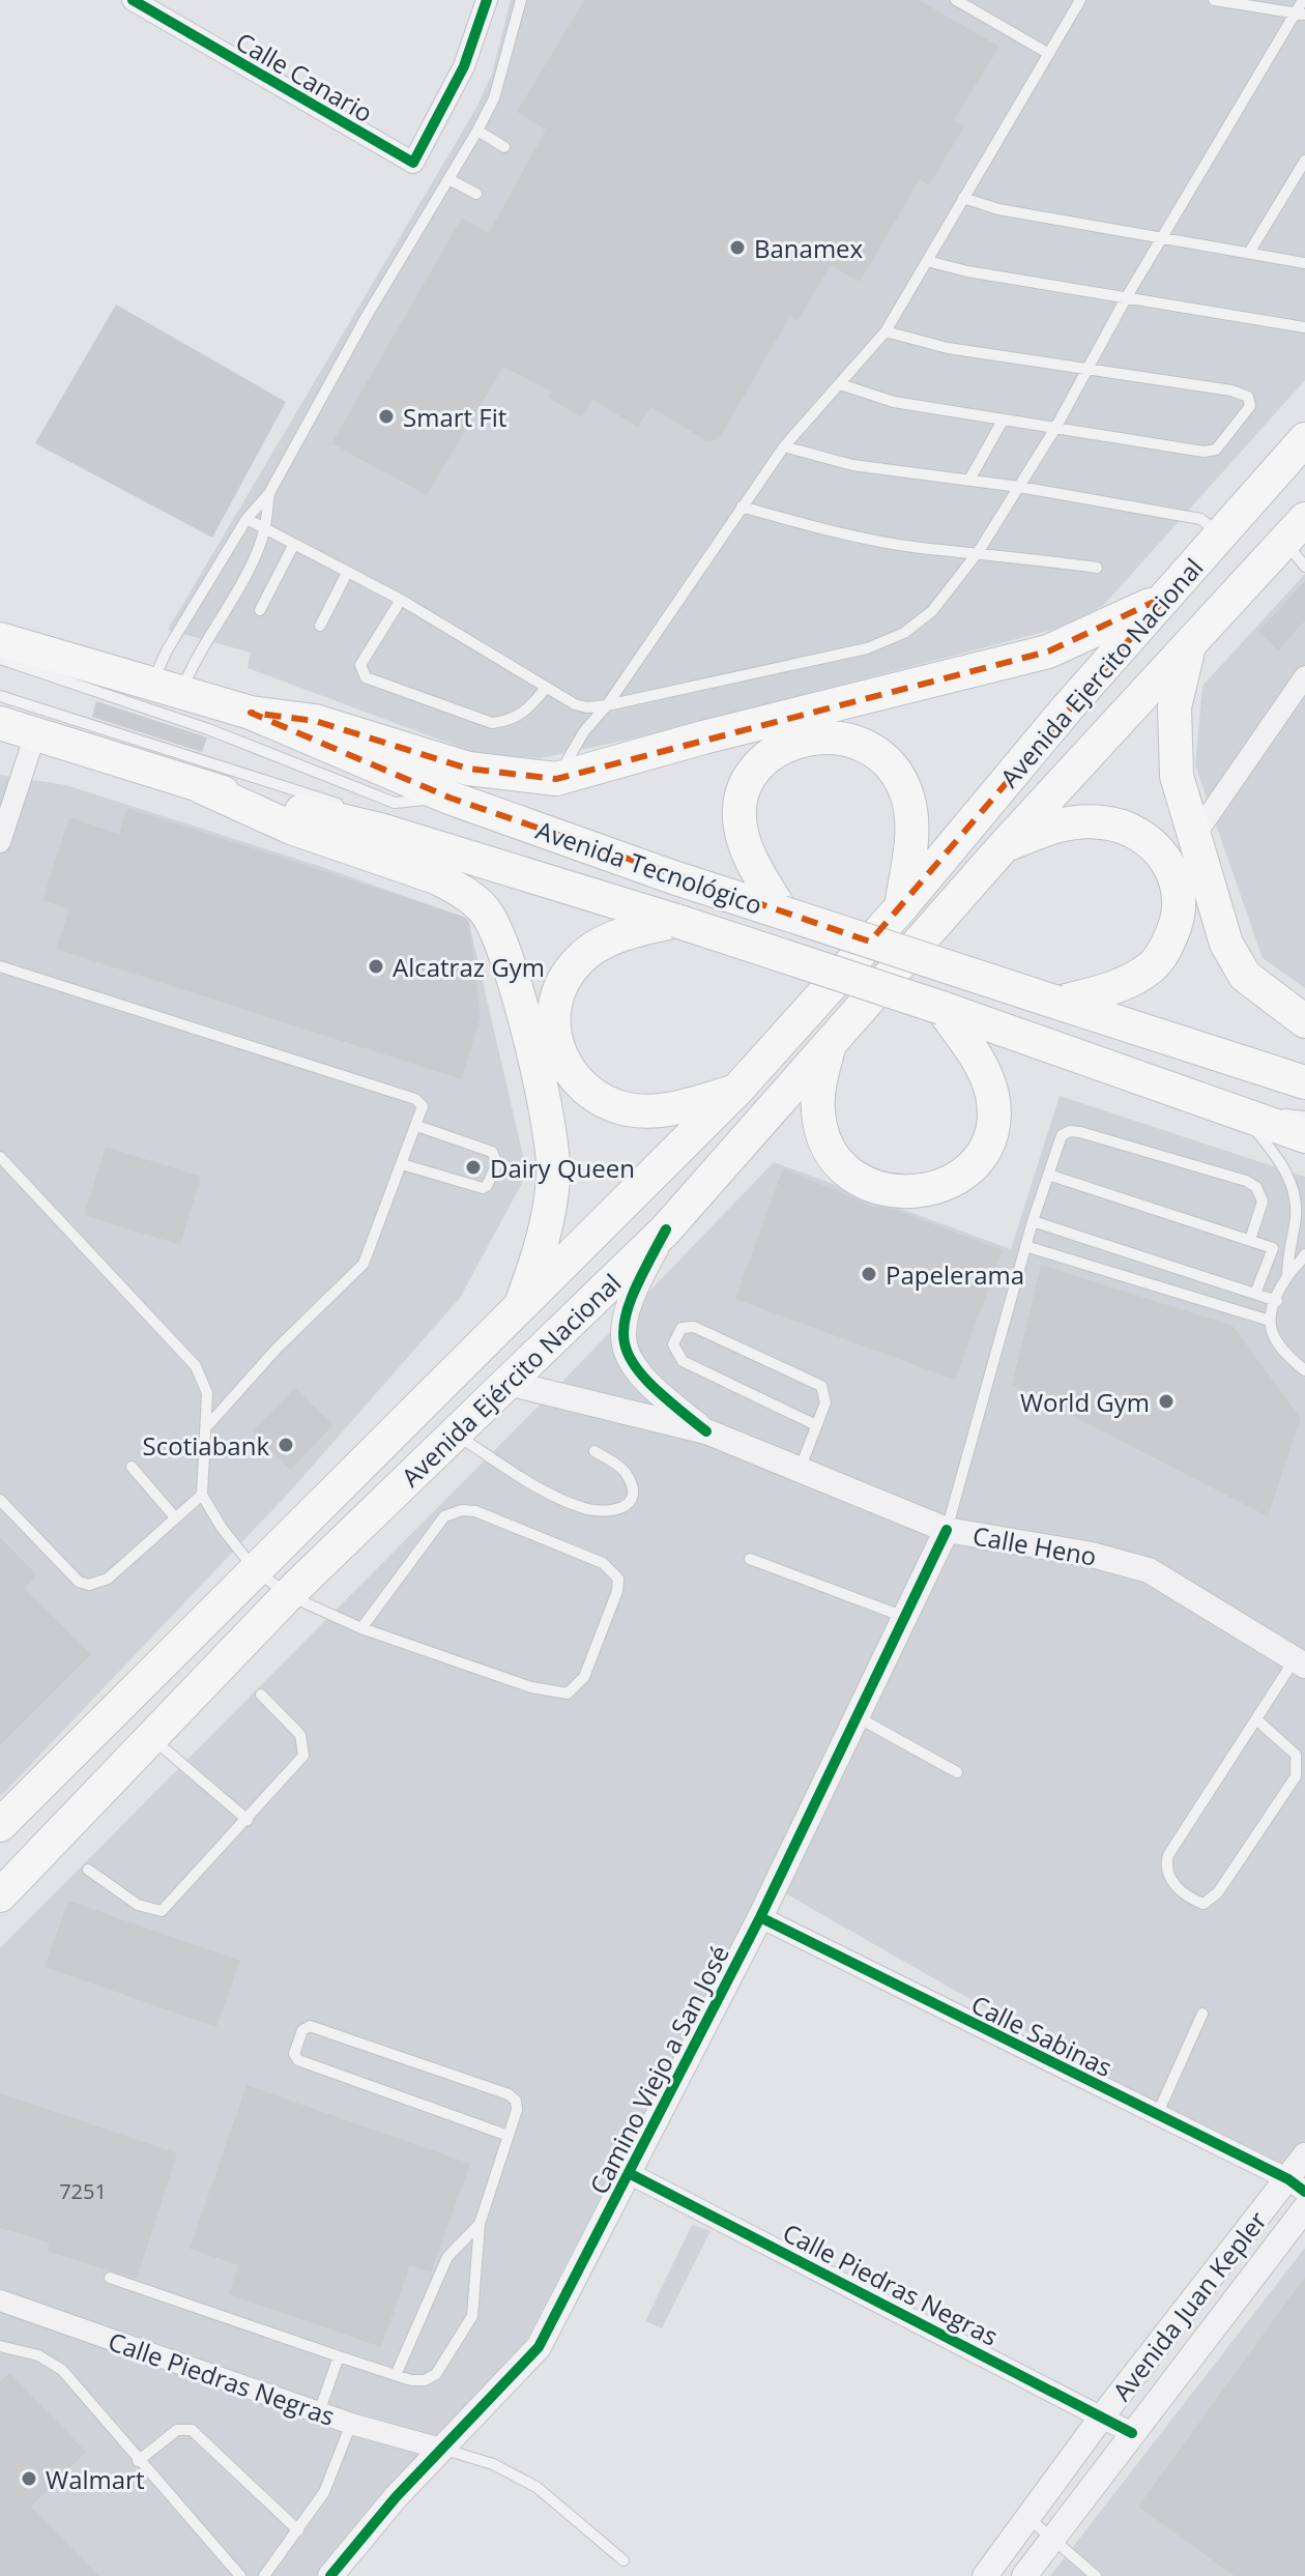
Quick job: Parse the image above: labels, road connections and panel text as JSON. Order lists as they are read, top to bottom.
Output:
{
  "streets": {
    "main road": ["Avenida Ejercito Nacional", "Avenida Tecnológico", "Avenida Ejército Nacional"],
    "street": [
      "Calle Canario",
      "Calle Heno",
      "Calle Sabinas",
      "Camino Viejo a San José",
      "Calle Piedras Negras",
      "Avenida Juan Kepler"
    ]
  },
  "crossings": [
    ["Avenida Ejercito Nacional", "Avenida Ejército Nacional"],
    ["Avenida Ejército Nacional", "Calle Heno"],
    ["Calle Heno", "Camino Viejo a San José"],
    ["Calle Sabinas", "Camino Viejo a San José"],
    ["Calle Sabinas", "Avenida Juan Kepler"],
    ["Camino Viejo a San José", "Calle Piedras Negras"],
    ["Calle Piedras Negras", "Avenida Juan Kepler"]
  ],
  "places": [
    "Banamex",
    "Smart Fit",
    "Alcatraz Gym",
    "Dairy Queen",
    "Papelerama",
    "World Gym",
    "Scotiabank",
    "Walmart"
  ],
  "house_numbers": ["7251"]
}
